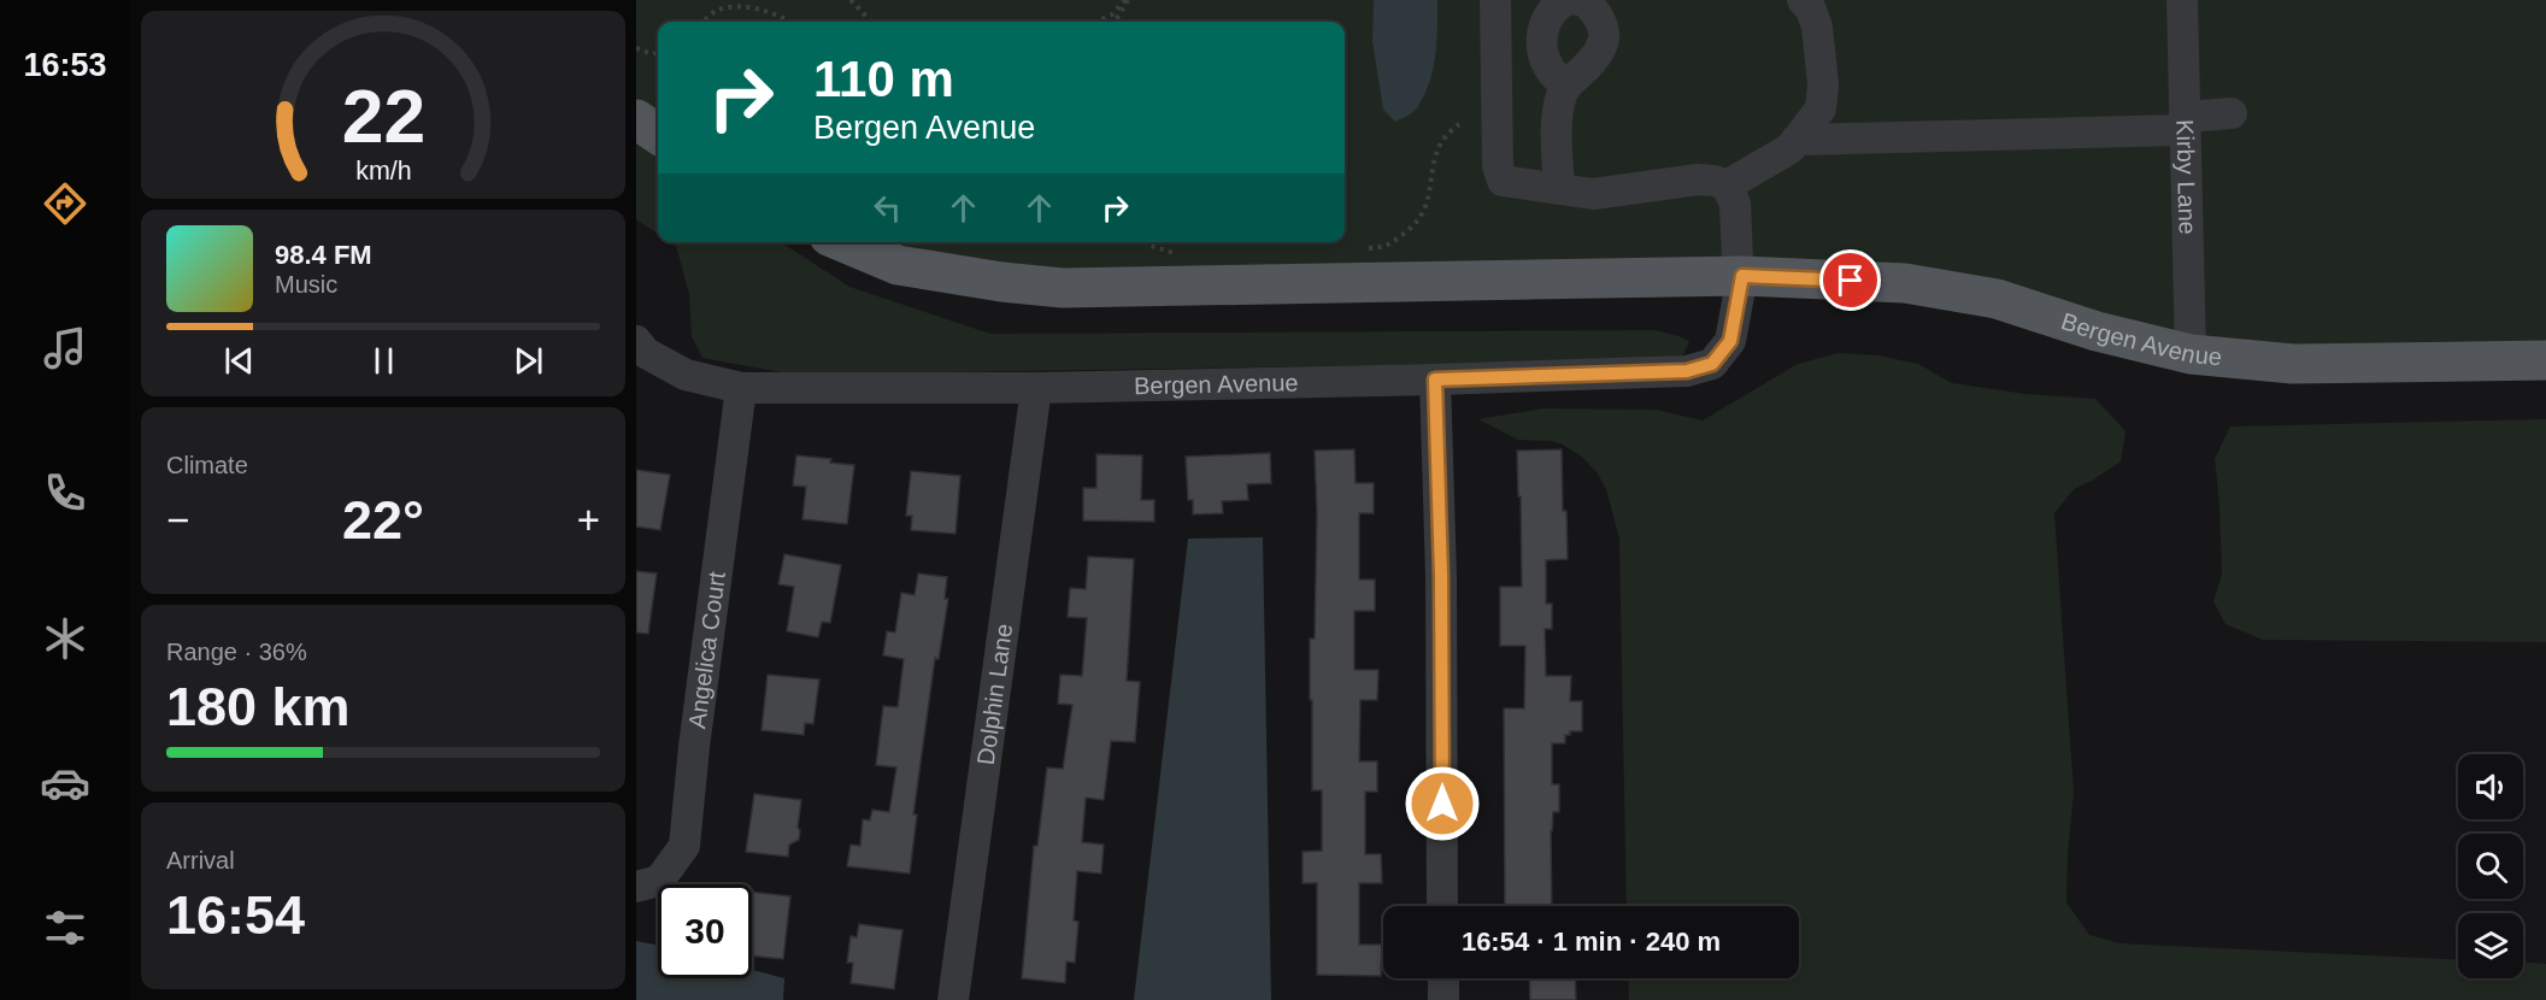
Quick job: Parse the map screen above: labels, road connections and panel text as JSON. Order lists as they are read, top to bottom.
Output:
{
  "streets": {
    "main road": ["Bergen Avenue"],
    "street": ["Kirby Lane", "Angelica Court", "Dolphin Lane"]
  },
  "crossings": [
    ["Kirby Lane", "Bergen Avenue"],
    ["Bergen Avenue", "Angelica Court"],
    ["Bergen Avenue", "Dolphin Lane"]
  ],
  "page": {
    "tabs": "16:53",
    "turn": ["110 m", "Bergen Avenue"],
    "song": ["98.4 FM", "Music"],
    "tile": [
      "Climate",
      ["Range · 36%", "180 km"],
      ["Arrival", "16:54"]
    ],
    "heat": ["−", "22°", "+"],
    "limit": "30",
    "trip": "16:54 · 1 min · 240 m",
    "gauge": ["22", "km/h"]
  }
}
